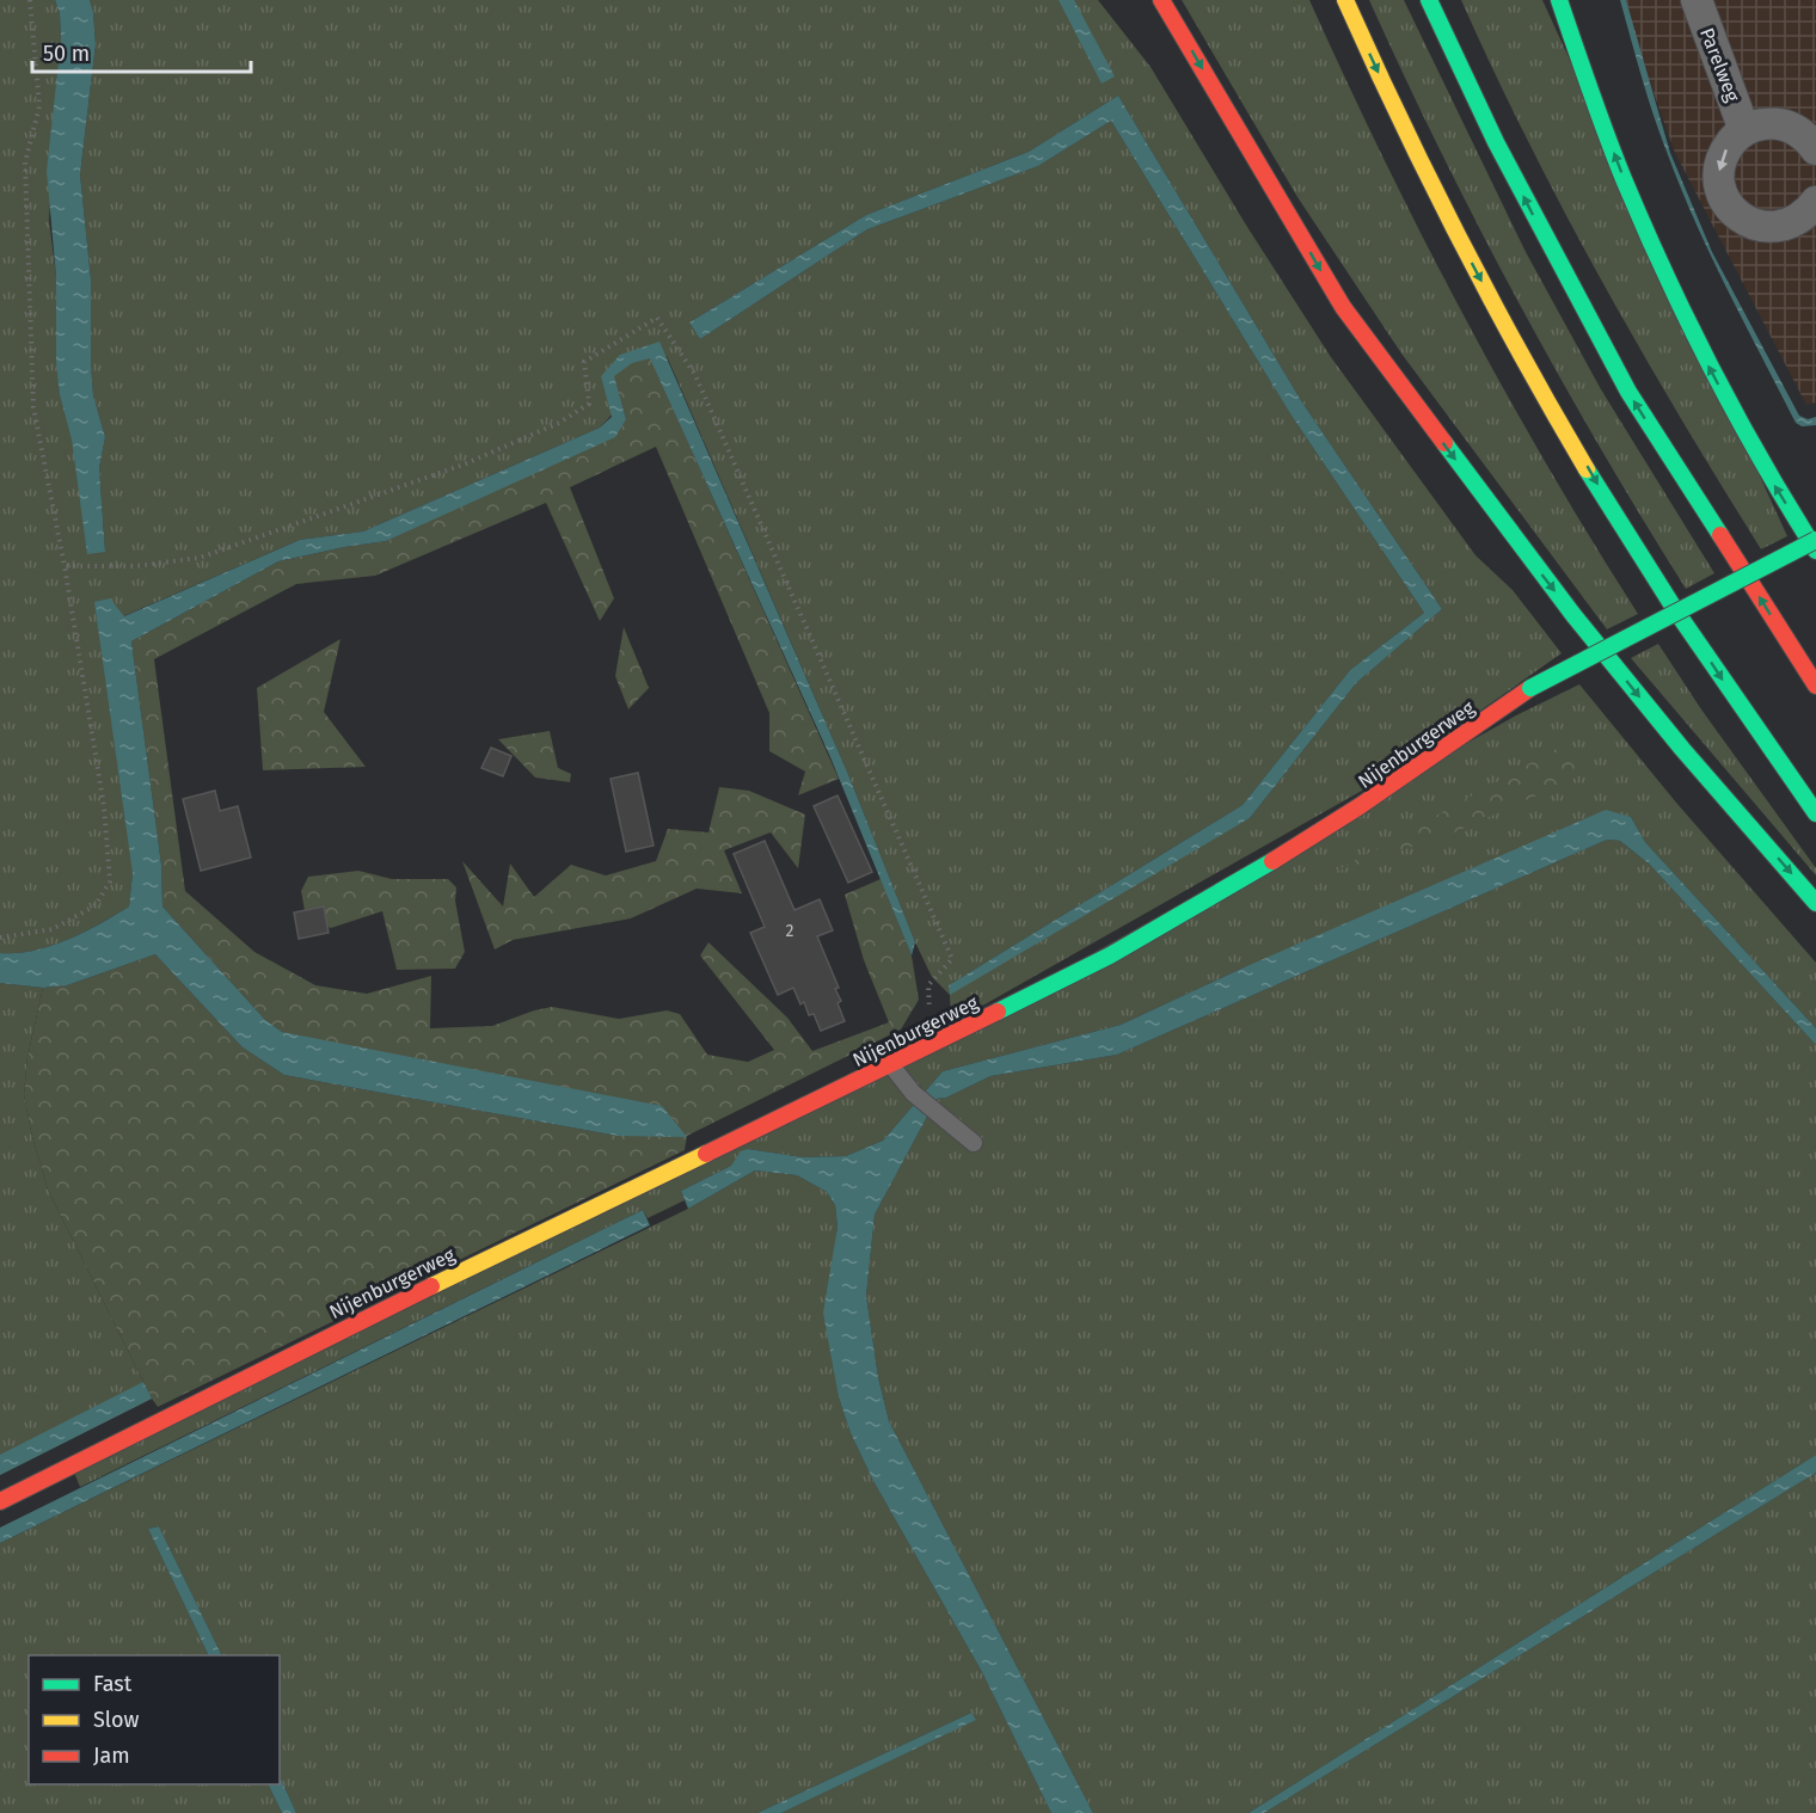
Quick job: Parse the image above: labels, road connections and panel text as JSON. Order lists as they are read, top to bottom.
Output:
{
  "streets": {
    "main road": ["Nijenburgerweg"],
    "street": ["Parelweg"]
  },
  "house_numbers": ["2"],
  "legend": ["Fast", "Slow", "Jam"],
  "scale_bar": "50 m"
}
